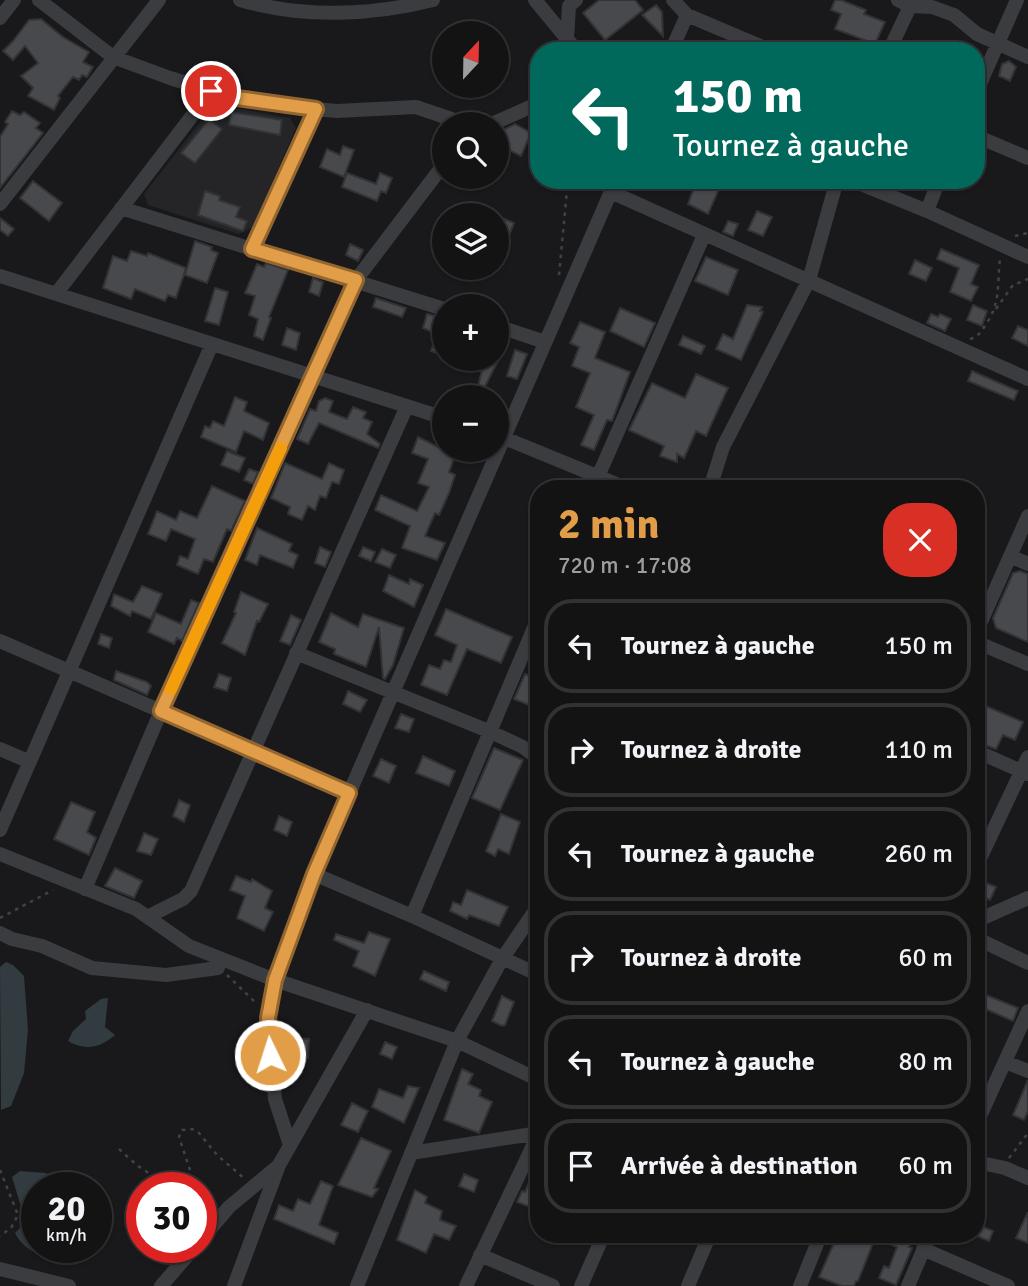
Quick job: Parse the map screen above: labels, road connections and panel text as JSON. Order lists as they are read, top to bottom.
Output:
{
  "north": "top",
  "page": {
    "map_buttons": ["+", "−"],
    "turn": ["150 m", "Tournez à gauche"],
    "heading": ["2 min", "720 m · 17:08"],
    "list": [
      {
        "name": "Tournez à gauche",
        "value": "150 m"
      },
      {
        "name": "Tournez à droite",
        "value": "110 m"
      },
      {
        "name": "Tournez à gauche",
        "value": "260 m"
      },
      {
        "name": "Tournez à droite",
        "value": "60 m"
      },
      {
        "name": "Tournez à gauche",
        "value": "80 m"
      },
      {
        "name": "Arrivée à destination",
        "value": "60 m"
      }
    ],
    "speed": "20 km/h",
    "limit": "30"
  }
}
